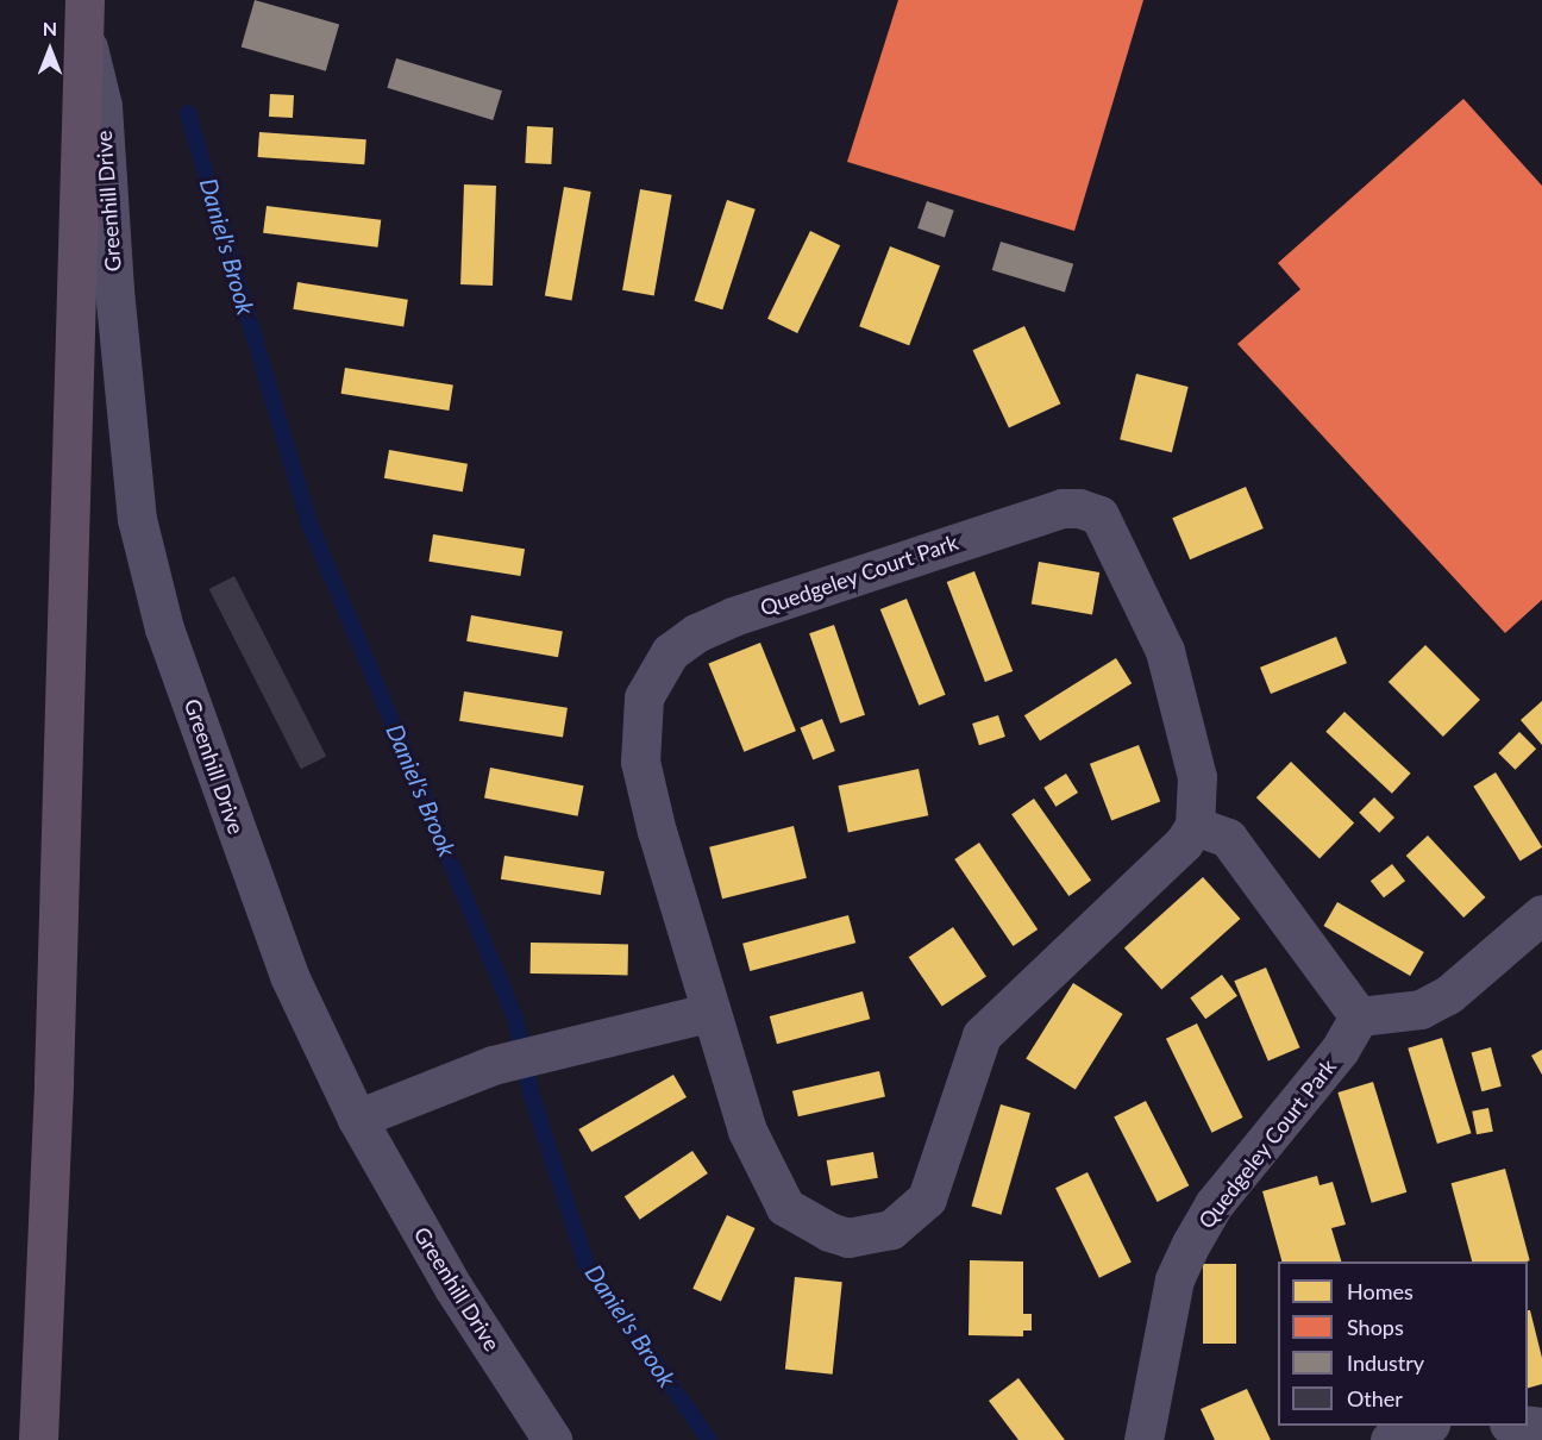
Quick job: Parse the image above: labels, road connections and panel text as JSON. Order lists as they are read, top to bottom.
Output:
{
  "streets": {
    "street": ["Greenhill Drive", "Quedgeley Court Park"]
  },
  "water": ["Daniel's Brook"],
  "legend": [
    "Homes",
    "Shops",
    "Industry",
    "Other"
  ],
  "north": "top"
}
